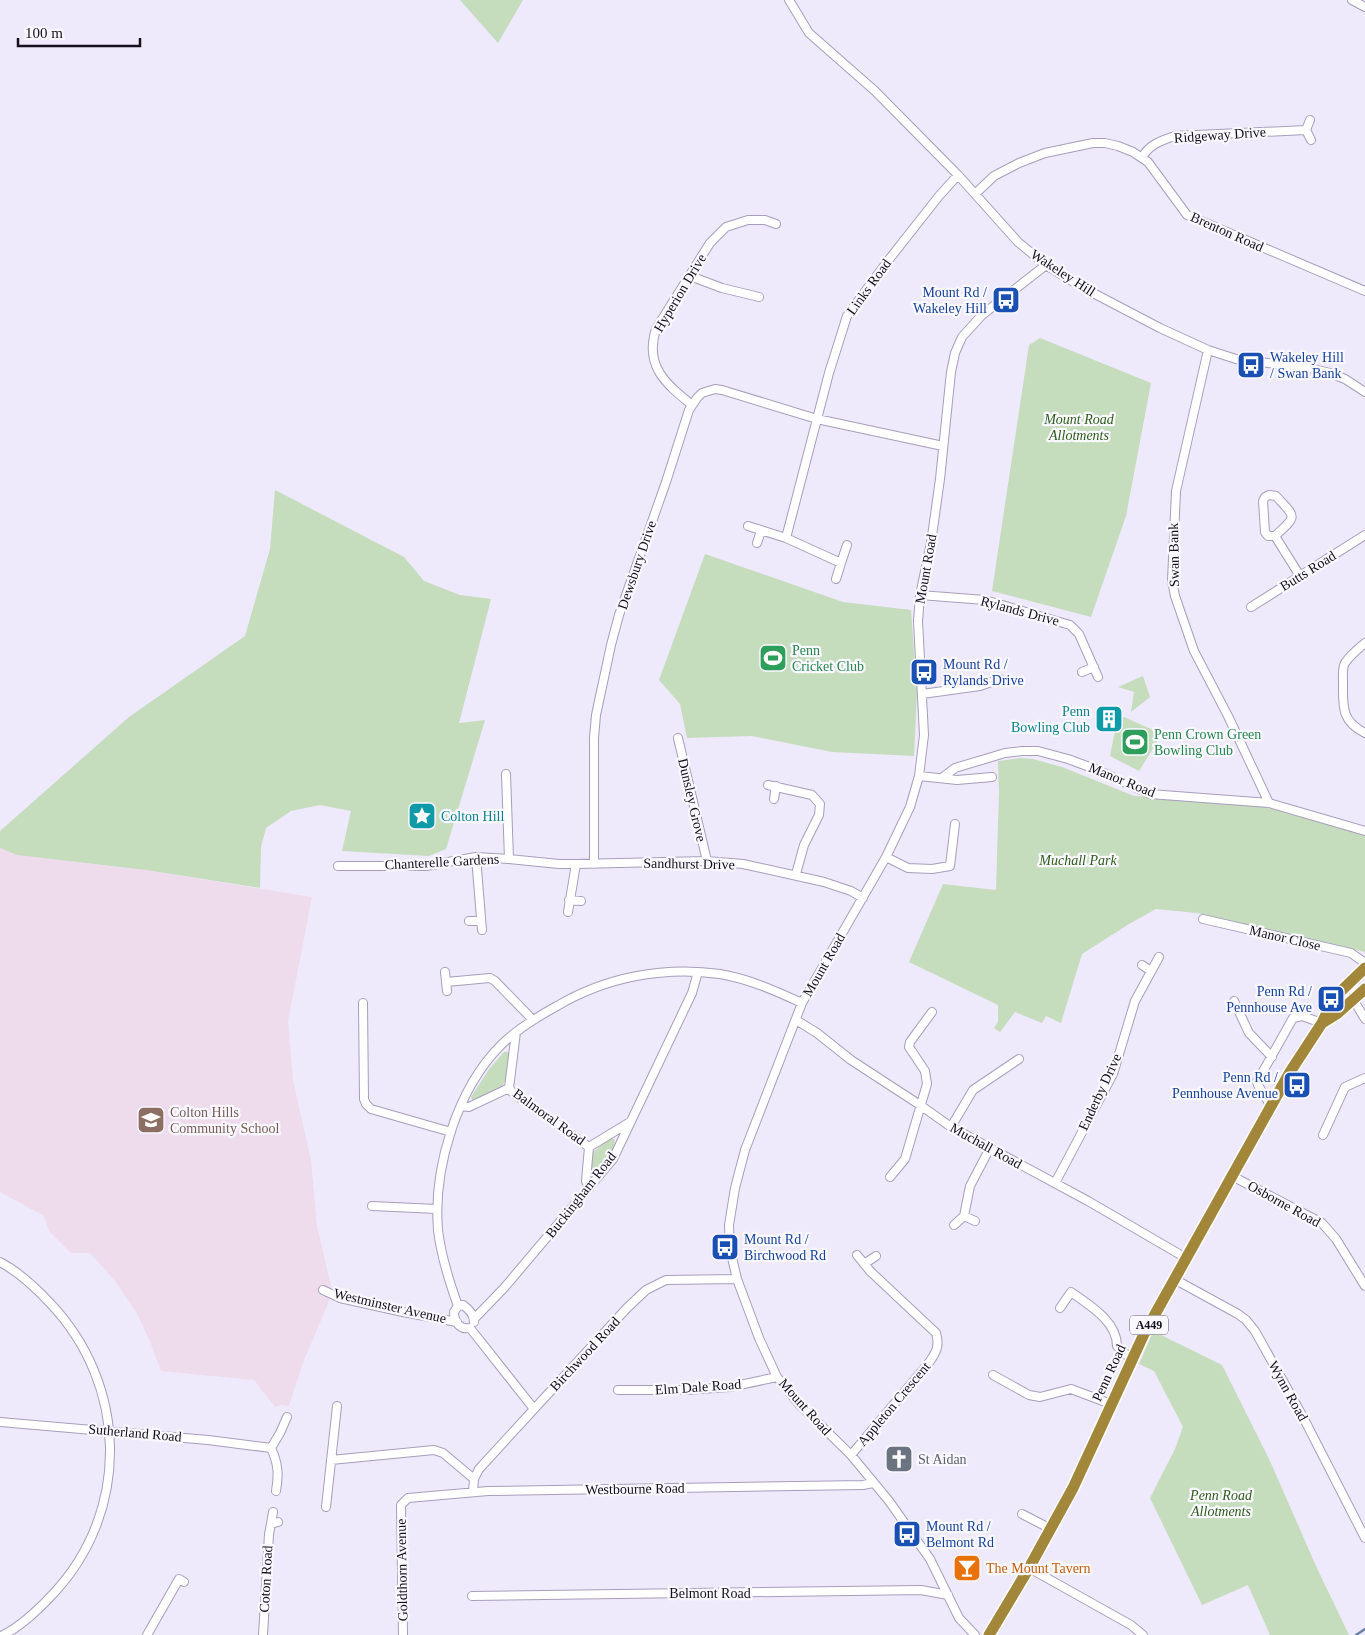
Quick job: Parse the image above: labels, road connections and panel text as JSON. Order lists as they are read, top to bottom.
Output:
{
  "streets": {
    "highway": ["A449", "Penn Road"],
    "street": [
      "Ridgeway Drive",
      "Brenton Road",
      "Wakeley Hill",
      "Links Road",
      "Hyperion Drive",
      "Swan Bank",
      "Dewsbury Drive",
      "Mount Road",
      "Butts Road",
      "Rylands Drive",
      "Manor Road",
      "Dunsley Grove",
      "Chanterelle Gardens",
      "Sandhurst Drive",
      "Manor Close",
      "Enderby Drive",
      "Balmoral Road",
      "Muchall Road",
      "Buckingham Road",
      "Osborne Road",
      "Westminster Avenue",
      "Birchwood Road",
      "Elm Dale Road",
      "Wynn Road",
      "Appleton Crescent",
      "Sutherland Road",
      "Westbourne Road",
      "Goldthorn Avenue",
      "Coton Road",
      "Belmont Road"
    ]
  },
  "crossings": [
    ["Ridgeway Drive", "Brenton Road"],
    ["Brenton Road", "Wakeley Hill"],
    ["Wakeley Hill", "Links Road"],
    ["Wakeley Hill", "Swan Bank"],
    ["Wakeley Hill", "Mount Road"],
    ["Hyperion Drive", "Dewsbury Drive"],
    ["Swan Bank", "Manor Road"],
    ["Dewsbury Drive", "Sandhurst Drive"],
    ["Mount Road", "Rylands Drive"],
    ["Mount Road", "Sandhurst Drive"],
    ["Mount Road", "Muchall Road"],
    ["Mount Road", "Birchwood Road"],
    ["Mount Road", "Elm Dale Road"],
    ["Mount Road", "Appleton Crescent"],
    ["Mount Road", "Westbourne Road"],
    ["Mount Road", "Belmont Road"],
    ["Dunsley Grove", "Sandhurst Drive"],
    ["Chanterelle Gardens", "Sandhurst Drive"],
    ["Enderby Drive", "Muchall Road"],
    ["Balmoral Road", "Buckingham Road"],
    ["Muchall Road", "Penn Road"],
    ["Buckingham Road", "Westminster Avenue"],
    ["Osborne Road", "Penn Road"],
    ["Penn Road", "Wynn Road"],
    ["Westbourne Road", "Goldthorn Avenue"]
  ],
  "parks": ["Mount Road Allotments", "Muchall Park", "Penn Road Allotments"],
  "places": {
    "bus stop": [
      "Mount Rd / Wakeley Hill",
      "Wakeley Hill / Swan Bank",
      "Mount Rd / Rylands Drive",
      "Penn Rd / Pennhouse Ave",
      "Penn Rd / Pennhouse Avenue",
      "Mount Rd / Birchwood Rd",
      "Mount Rd / Belmont Rd"
    ],
    "sports": ["Penn Cricket Club", "Penn Crown Green Bowling Club"],
    "building": ["Penn Bowling Club"],
    "place": ["Colton Hill"],
    "school or university": ["Colton Hills Community School"],
    "church": ["St Aidan"],
    "bar": ["The Mount Tavern"]
  },
  "scale_bar": "100 m"
}
